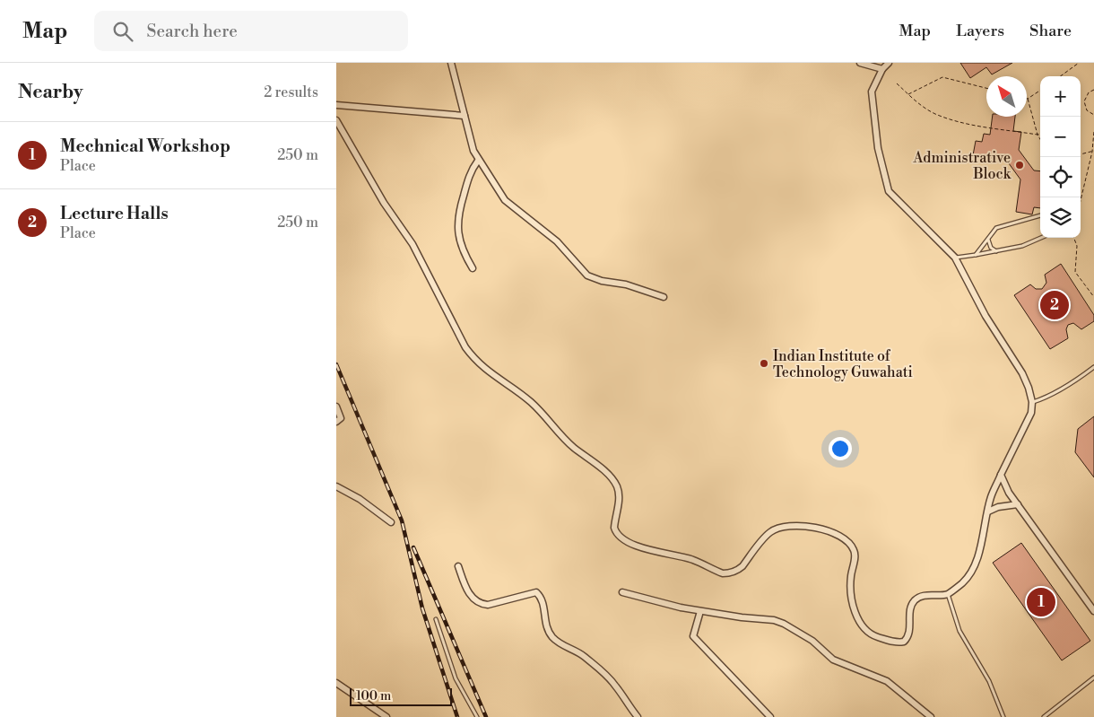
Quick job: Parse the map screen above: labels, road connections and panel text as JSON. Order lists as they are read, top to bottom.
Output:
{
  "places": ["Administrative Block", "Indian Institute of Technology Guwahati"],
  "scale_bar": "100 m",
  "north": "top left",
  "page": {
    "header": "Map",
    "search": "Search here",
    "nav": ["Map", "Layers", "Share"],
    "heading": ["Nearby", "2 results"],
    "map_buttons": ["+", "−"],
    "list": [
      {
        "mark": "1",
        "name": "Mechnical Workshop",
        "note": "Place",
        "value": "250 m"
      },
      {
        "mark": "2",
        "name": "Lecture Halls",
        "note": "Place",
        "value": "250 m"
      }
    ],
    "pins": ["2", "1"],
    "scale": "100 m"
  }
}
